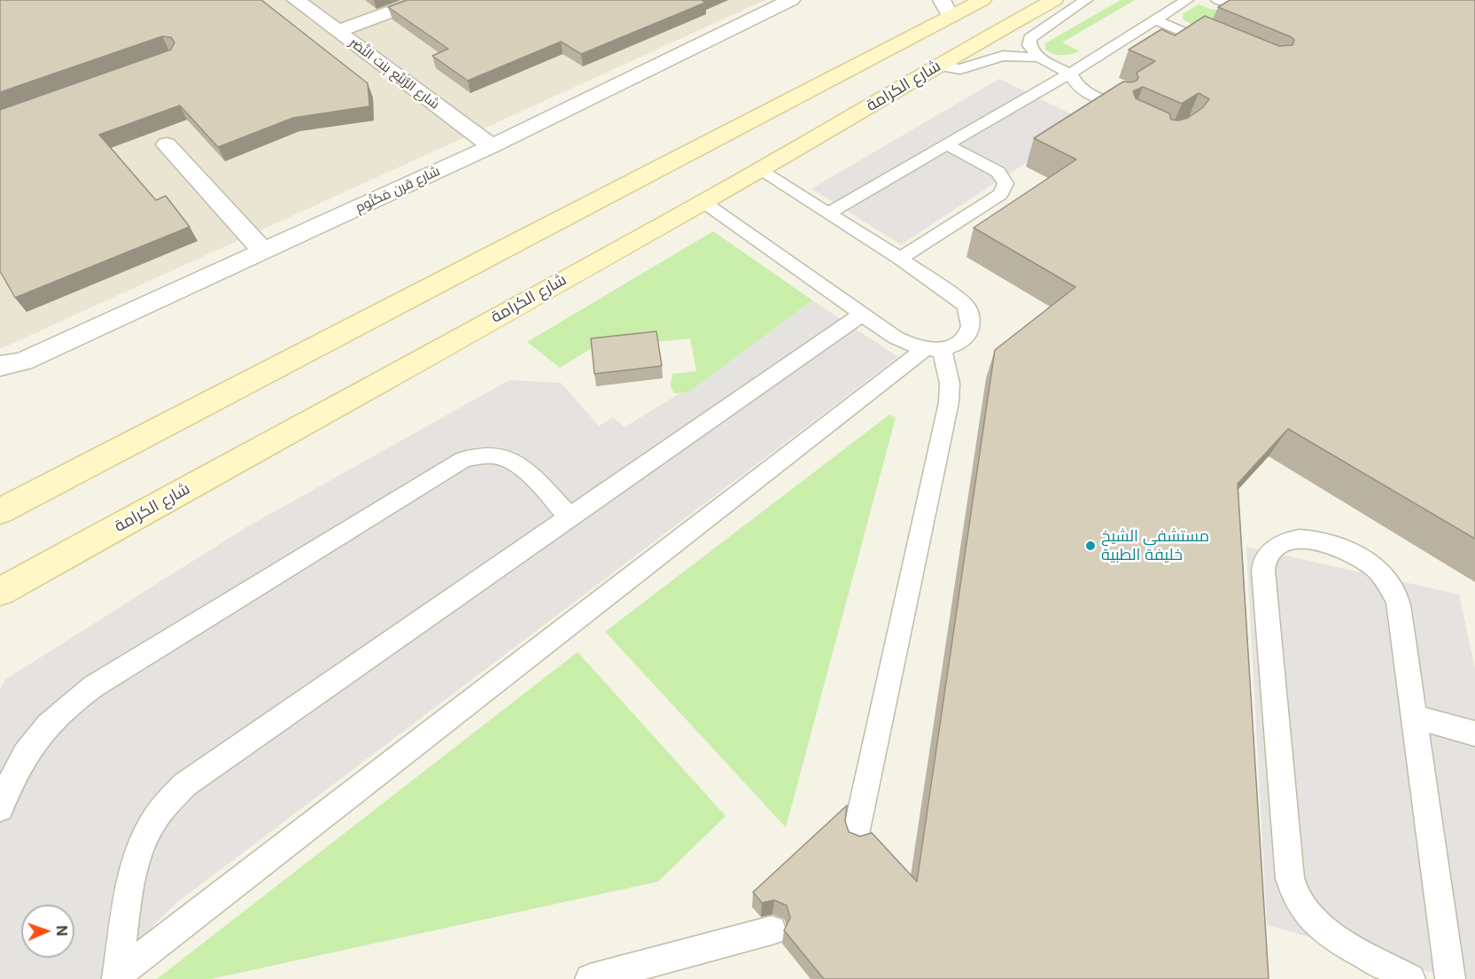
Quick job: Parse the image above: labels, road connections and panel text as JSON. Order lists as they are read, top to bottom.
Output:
{
  "streets": {
    "main road": ["شارع الكرامة"],
    "street": ["شارع الرُّبَيِّع بِنت النَّضر", "شارع قرن مَكتُوم"]
  },
  "crossings": [
    ["شارع الرُّبَيِّع بِنت النَّضر", "شارع قرن مَكتُوم"]
  ],
  "places": ["مستشفي الشيخ خليفة الطبية"],
  "north": "right"
}
